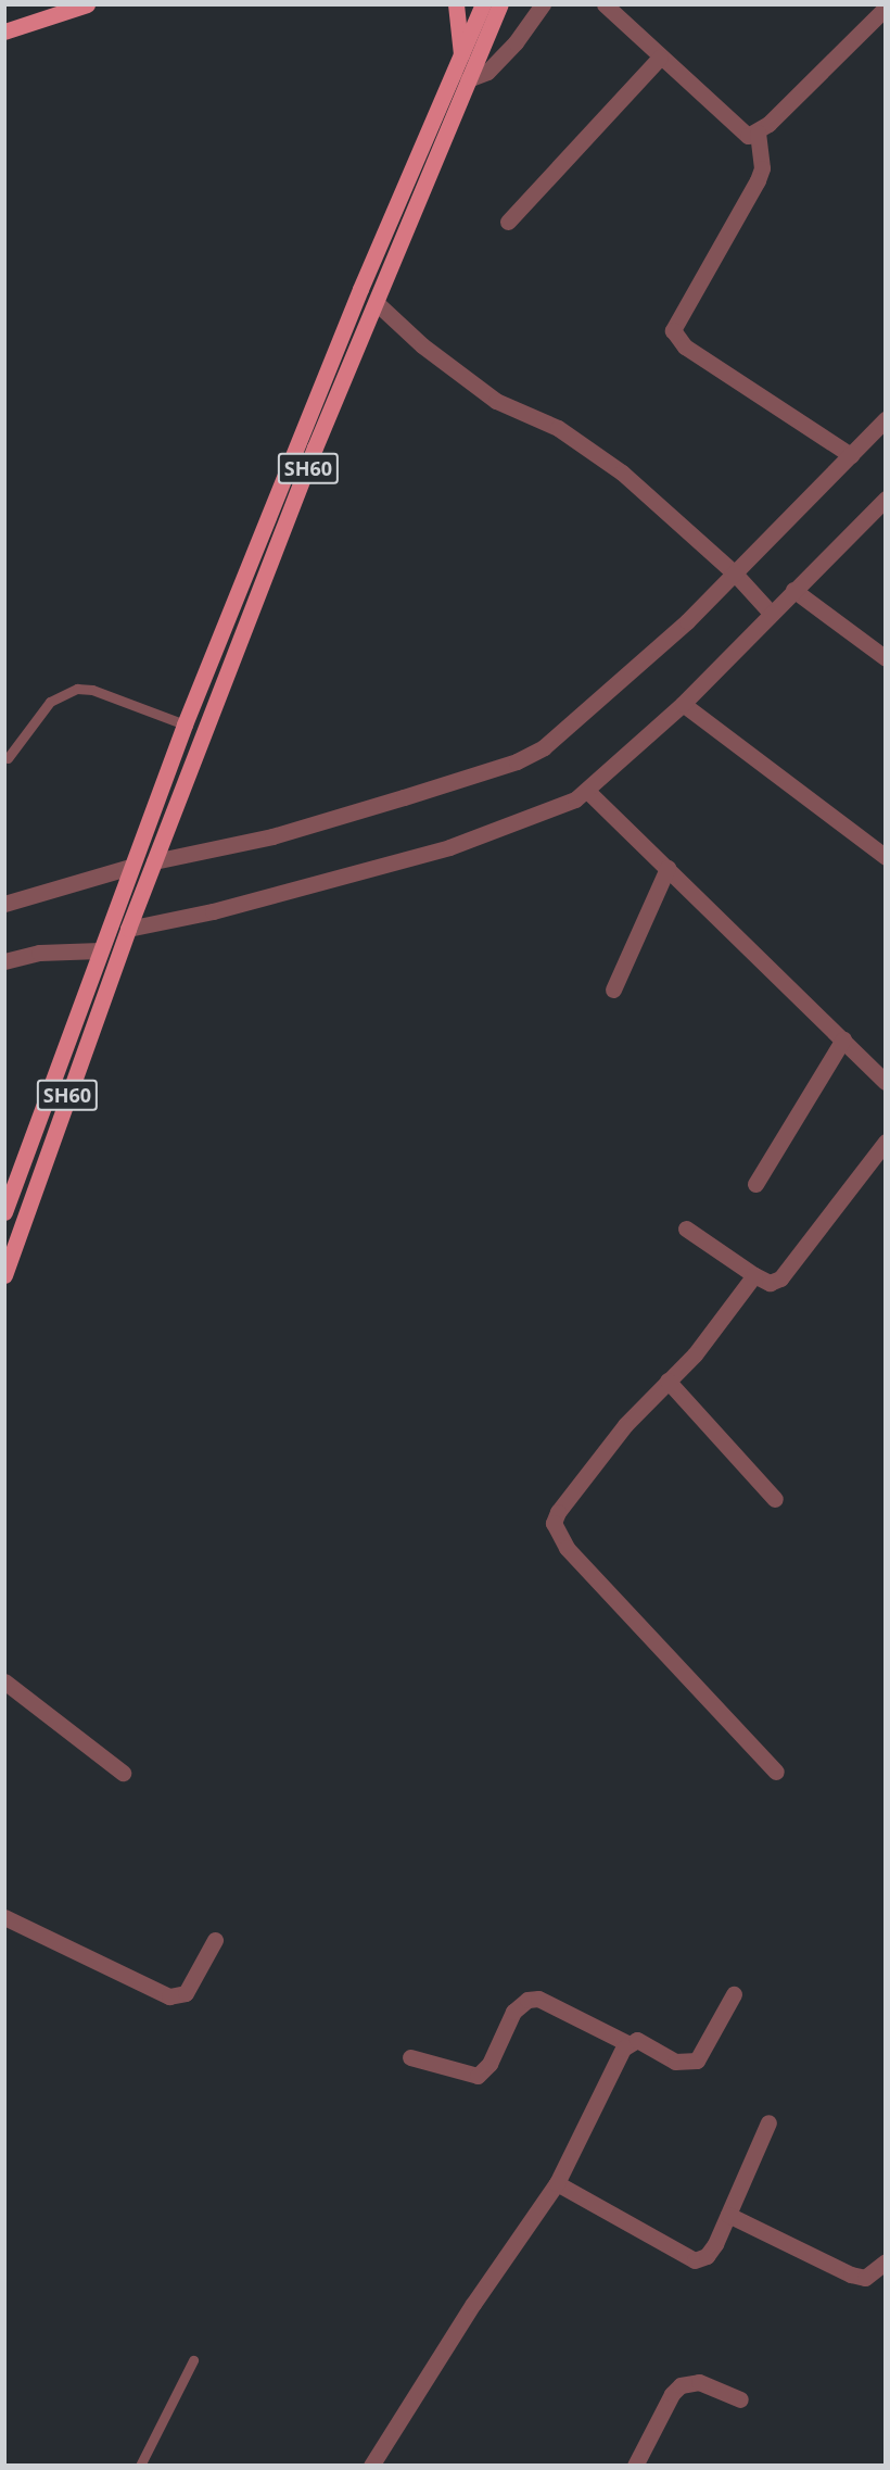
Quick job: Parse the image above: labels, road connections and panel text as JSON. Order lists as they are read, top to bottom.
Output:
{
  "streets": {
    "main road": ["SH60"]
  }
}
